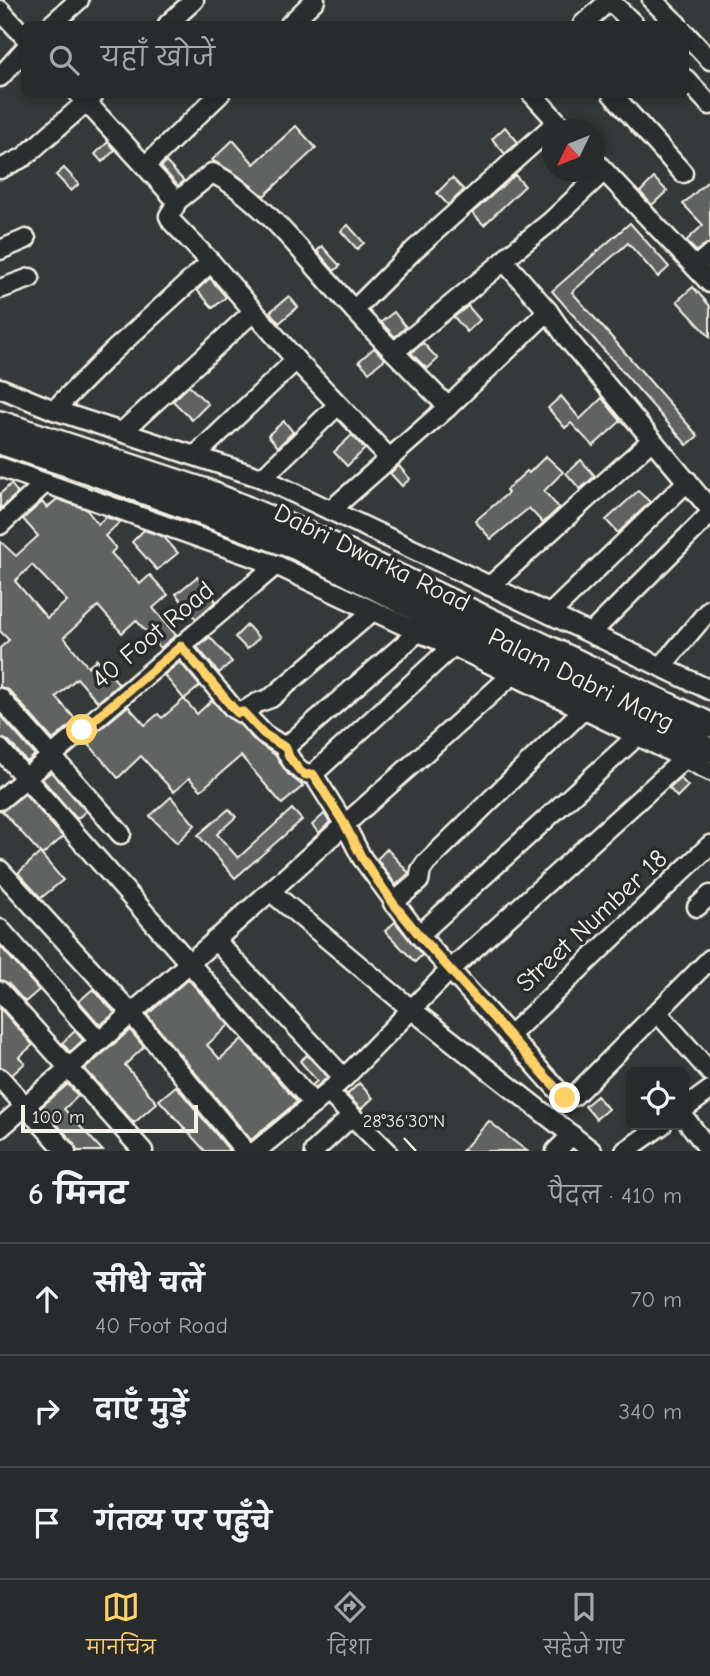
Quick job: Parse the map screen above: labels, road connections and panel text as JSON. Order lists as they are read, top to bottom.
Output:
{
  "streets": {
    "main road": ["Dabri Dwarka Road"],
    "street": ["40 Foot Road", "Palam Dabri Marg", "Street Number 18"]
  },
  "crossings": [
    ["40 Foot Road", "Palam Dabri Marg"]
  ],
  "scale_bar": "100 m",
  "north": "bottom left",
  "page": {
    "search": "यहाँ खोजें",
    "scale": "100 m",
    "heading": ["6 मिनट", "पैदल · 410 m"],
    "list": [
      ["सीधे चलें", "40 Foot Road", "70 m"],
      ["दाएँ मुड़ें", "340 m"],
      "गंतव्य पर पहुँचे"
    ],
    "nav": ["मानचित्र", "दिशा", "सहेजे गए"]
  },
  "coordinates": ["28°36'30\"N"]
}
